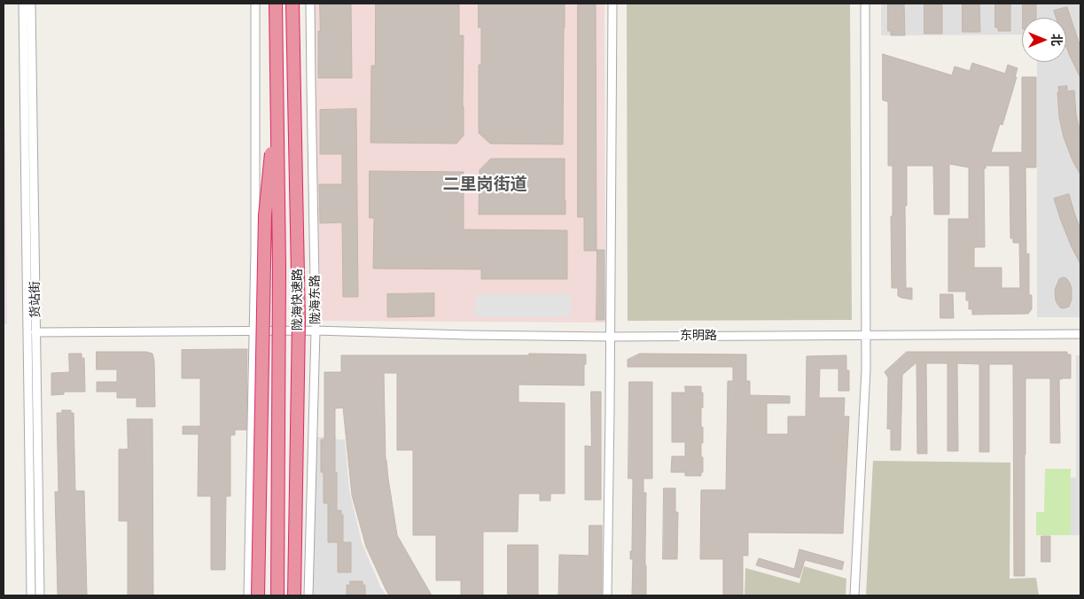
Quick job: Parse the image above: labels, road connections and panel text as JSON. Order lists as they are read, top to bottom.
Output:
{
  "streets": {
    "highway": ["陇海快速路"],
    "street": ["货站街", "陇海东路", "东明路"]
  },
  "crossings": [
    ["货站街", "东明路"],
    ["陇海东路", "东明路"]
  ],
  "districts": ["二里岗街道"],
  "north": "right"
}
